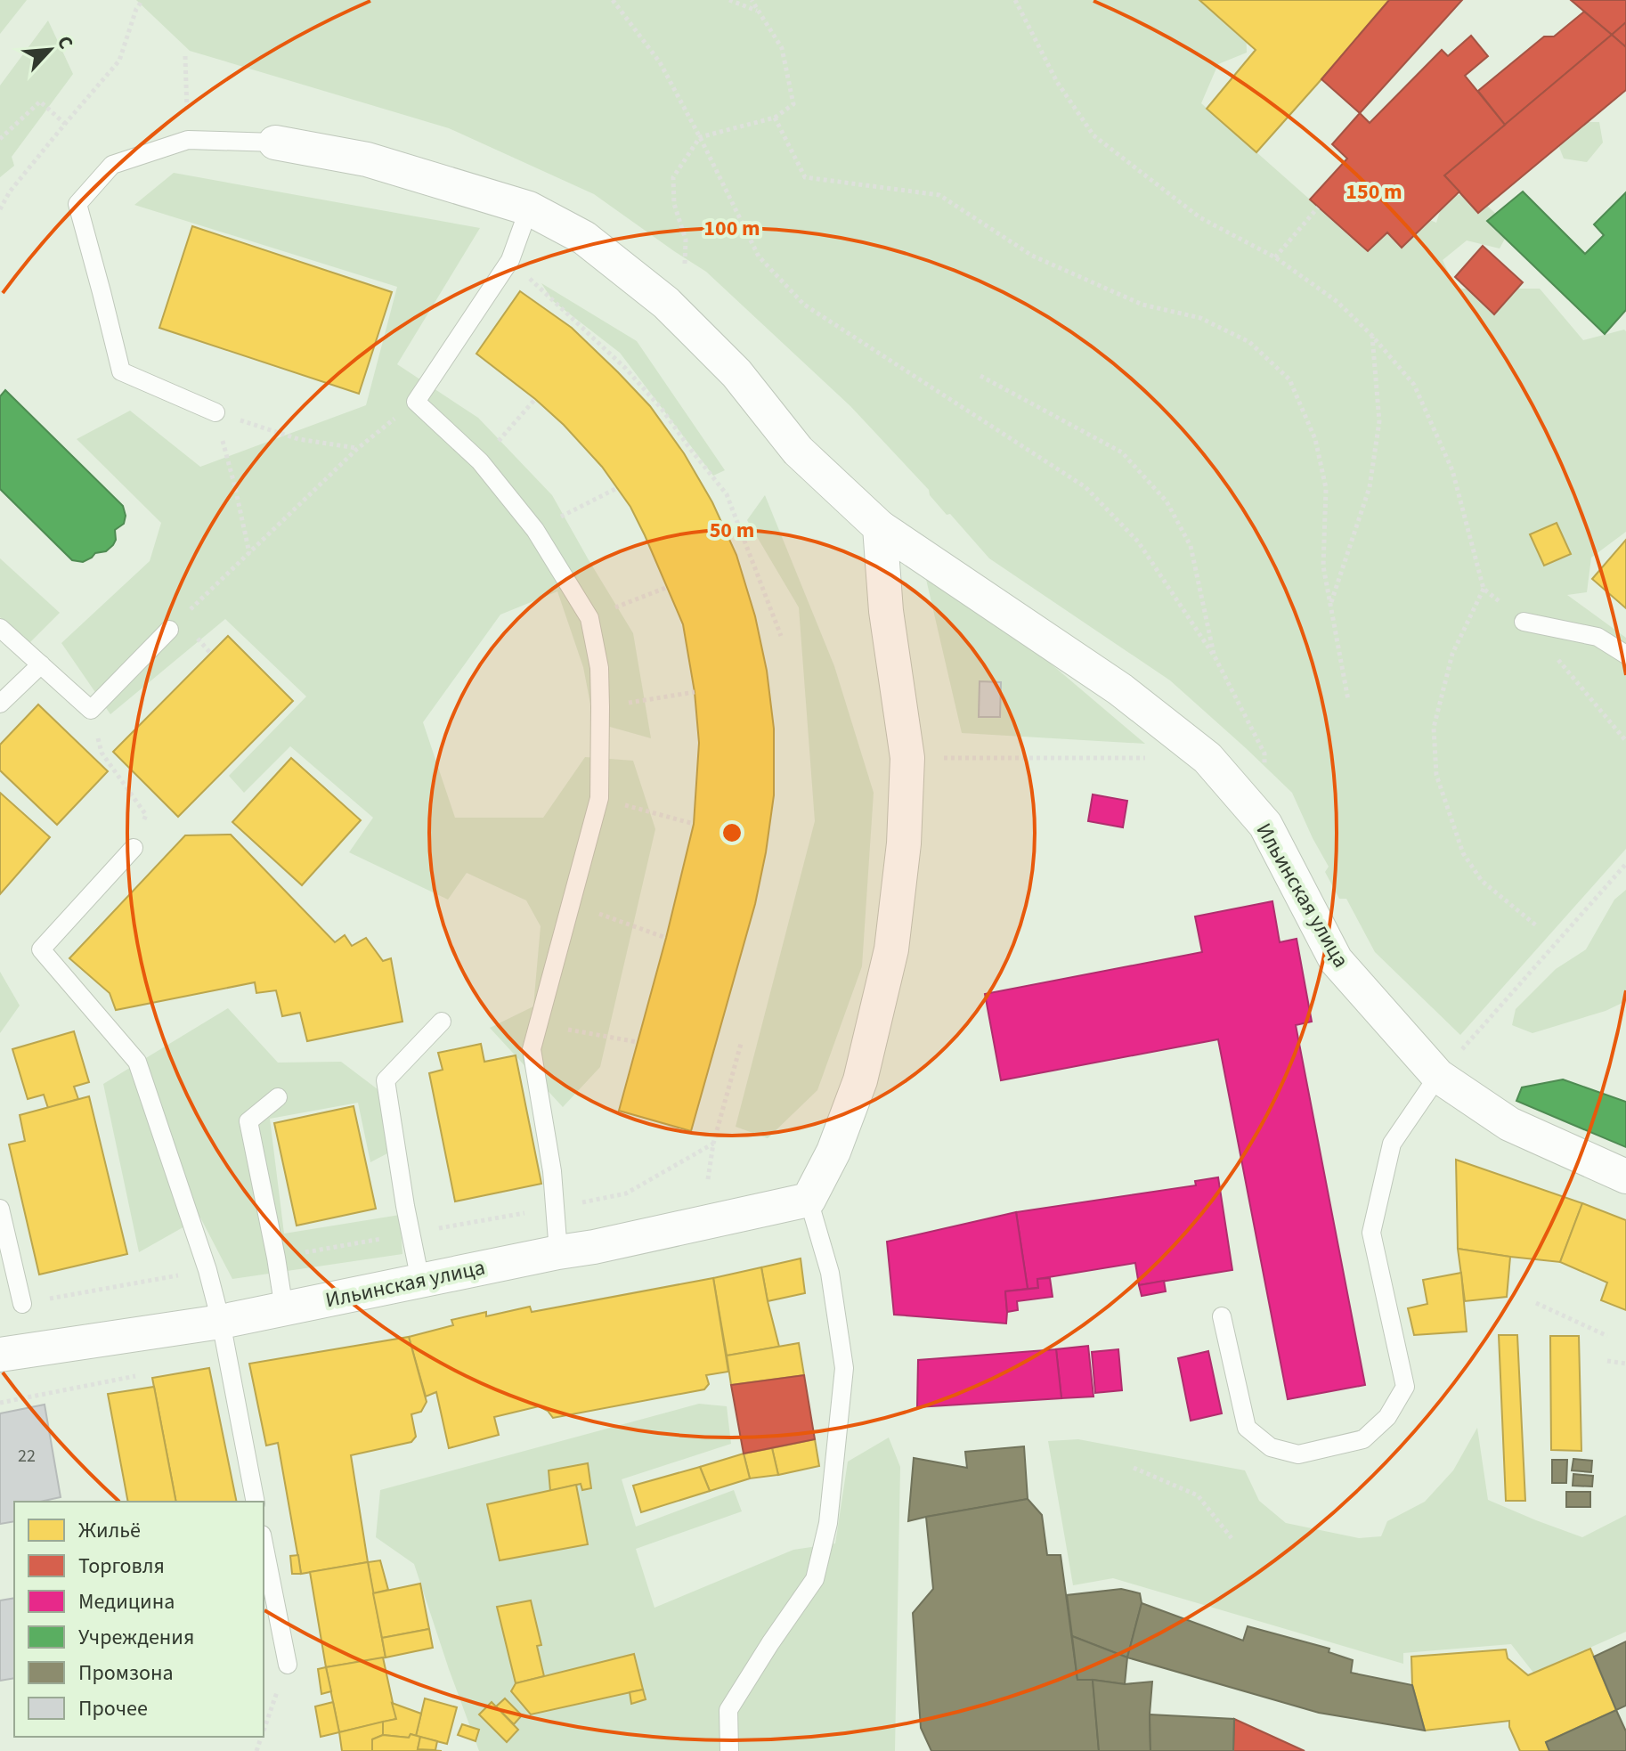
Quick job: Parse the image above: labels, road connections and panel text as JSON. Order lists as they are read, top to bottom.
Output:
{
  "streets": {
    "street": ["Ильинская улица"]
  },
  "house_numbers": ["22"],
  "legend": [
    "Жильё",
    "Торговля",
    "Медицина",
    "Учреждения",
    "Промзона",
    "Прочее"
  ],
  "north": "top right",
  "rings": ["150 m", "100 m", "50 m"]
}
